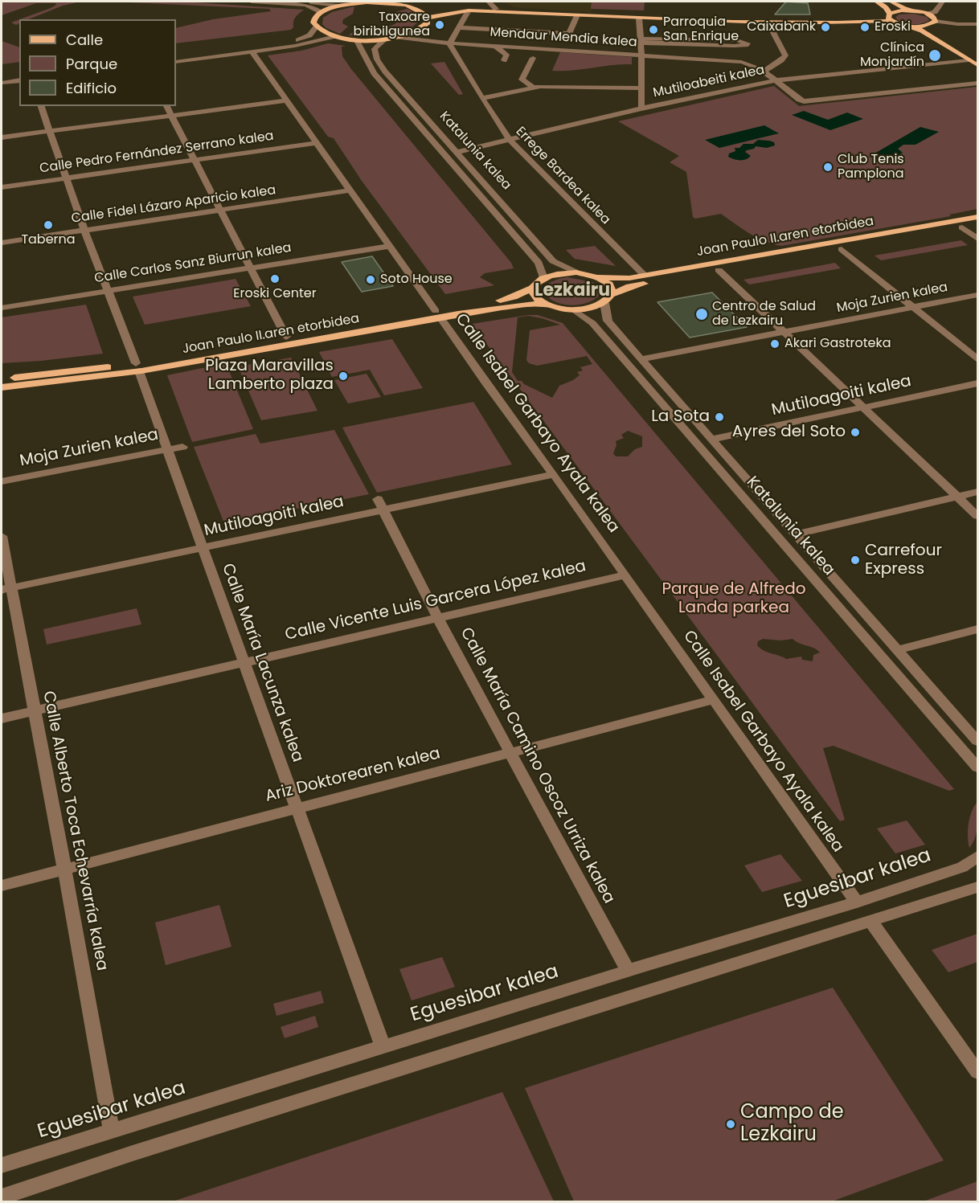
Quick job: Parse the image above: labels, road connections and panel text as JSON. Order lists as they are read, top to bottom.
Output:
{
  "streets": {
    "main road": ["Joan Paulo II.aren etorbidea"],
    "street": [
      "Mendaur Mendia kalea",
      "Mutiloabeiti kalea",
      "Katalunia kalea",
      "Calle Pedro Fernández Serrano kalea",
      "Errege Bardea kalea",
      "Calle Fidel Lázaro Aparicio kalea",
      "Calle Carlos Sanz Biurrun kalea",
      "Moja Zurien kalea",
      "Mutiloagoiti kalea",
      "Calle Isabel Garbayo Ayala kalea",
      "Calle Vicente Luis Garcera López kalea",
      "Calle María Lacunza kalea",
      "Calle María Camino Oscoz Urriza kalea",
      "Ariz Doktorearen kalea",
      "Calle Alberto Toca Echevarría kalea",
      "Eguesibar kalea"
    ]
  },
  "crossings": [
    ["Mendaur Mendia kalea", "Mutiloabeiti kalea"],
    ["Mendaur Mendia kalea", "Errege Bardea kalea"],
    ["Mutiloabeiti kalea", "Katalunia kalea"],
    ["Mutiloabeiti kalea", "Errege Bardea kalea"],
    ["Katalunia kalea", "Joan Paulo II.aren etorbidea"],
    ["Katalunia kalea", "Moja Zurien kalea"],
    ["Katalunia kalea", "Mutiloagoiti kalea"],
    ["Calle Pedro Fernández Serrano kalea", "Calle Isabel Garbayo Ayala kalea"],
    ["Calle Pedro Fernández Serrano kalea", "Calle María Lacunza kalea"],
    ["Errege Bardea kalea", "Joan Paulo II.aren etorbidea"],
    ["Calle Fidel Lázaro Aparicio kalea", "Calle Isabel Garbayo Ayala kalea"],
    ["Calle Fidel Lázaro Aparicio kalea", "Calle María Lacunza kalea"],
    ["Joan Paulo II.aren etorbidea", "Calle Isabel Garbayo Ayala kalea"],
    ["Joan Paulo II.aren etorbidea", "Calle María Lacunza kalea"],
    ["Calle Carlos Sanz Biurrun kalea", "Calle Isabel Garbayo Ayala kalea"],
    ["Calle Carlos Sanz Biurrun kalea", "Calle María Lacunza kalea"],
    ["Moja Zurien kalea", "Calle María Lacunza kalea"],
    ["Mutiloagoiti kalea", "Calle Isabel Garbayo Ayala kalea"],
    ["Mutiloagoiti kalea", "Calle María Lacunza kalea"],
    ["Mutiloagoiti kalea", "Calle María Camino Oscoz Urriza kalea"],
    ["Mutiloagoiti kalea", "Calle Alberto Toca Echevarría kalea"],
    ["Calle Isabel Garbayo Ayala kalea", "Calle Vicente Luis Garcera López kalea"],
    ["Calle Isabel Garbayo Ayala kalea", "Ariz Doktorearen kalea"],
    ["Calle Isabel Garbayo Ayala kalea", "Eguesibar kalea"],
    ["Calle Vicente Luis Garcera López kalea", "Calle María Lacunza kalea"],
    ["Calle Vicente Luis Garcera López kalea", "Calle María Camino Oscoz Urriza kalea"],
    ["Calle Vicente Luis Garcera López kalea", "Calle Alberto Toca Echevarría kalea"],
    ["Calle María Lacunza kalea", "Ariz Doktorearen kalea"],
    ["Calle María Lacunza kalea", "Eguesibar kalea"],
    ["Calle María Camino Oscoz Urriza kalea", "Ariz Doktorearen kalea"],
    ["Calle María Camino Oscoz Urriza kalea", "Eguesibar kalea"],
    ["Ariz Doktorearen kalea", "Calle Alberto Toca Echevarría kalea"],
    ["Calle Alberto Toca Echevarría kalea", "Eguesibar kalea"]
  ],
  "districts": ["Lezkairu"],
  "parks": ["Parque de Alfredo Landa parkea"],
  "places": [
    "Taxoare biribilgunea",
    "Caixabank",
    "Eroski",
    "Parroquia San Enrique",
    "Clínica Monjardín",
    "Club Tenis Pamplona",
    "Taberna",
    "Eroski Center",
    "Soto House",
    "Centro de Salud de Lezkairu",
    "Akari Gastroteka",
    "Plaza Maravillas Lamberto plaza",
    "La Sota",
    "Ayres del Soto",
    "Carrefour Express",
    "Campo de Lezkairu"
  ],
  "legend": ["Calle", "Parque", "Edificio"]
}
